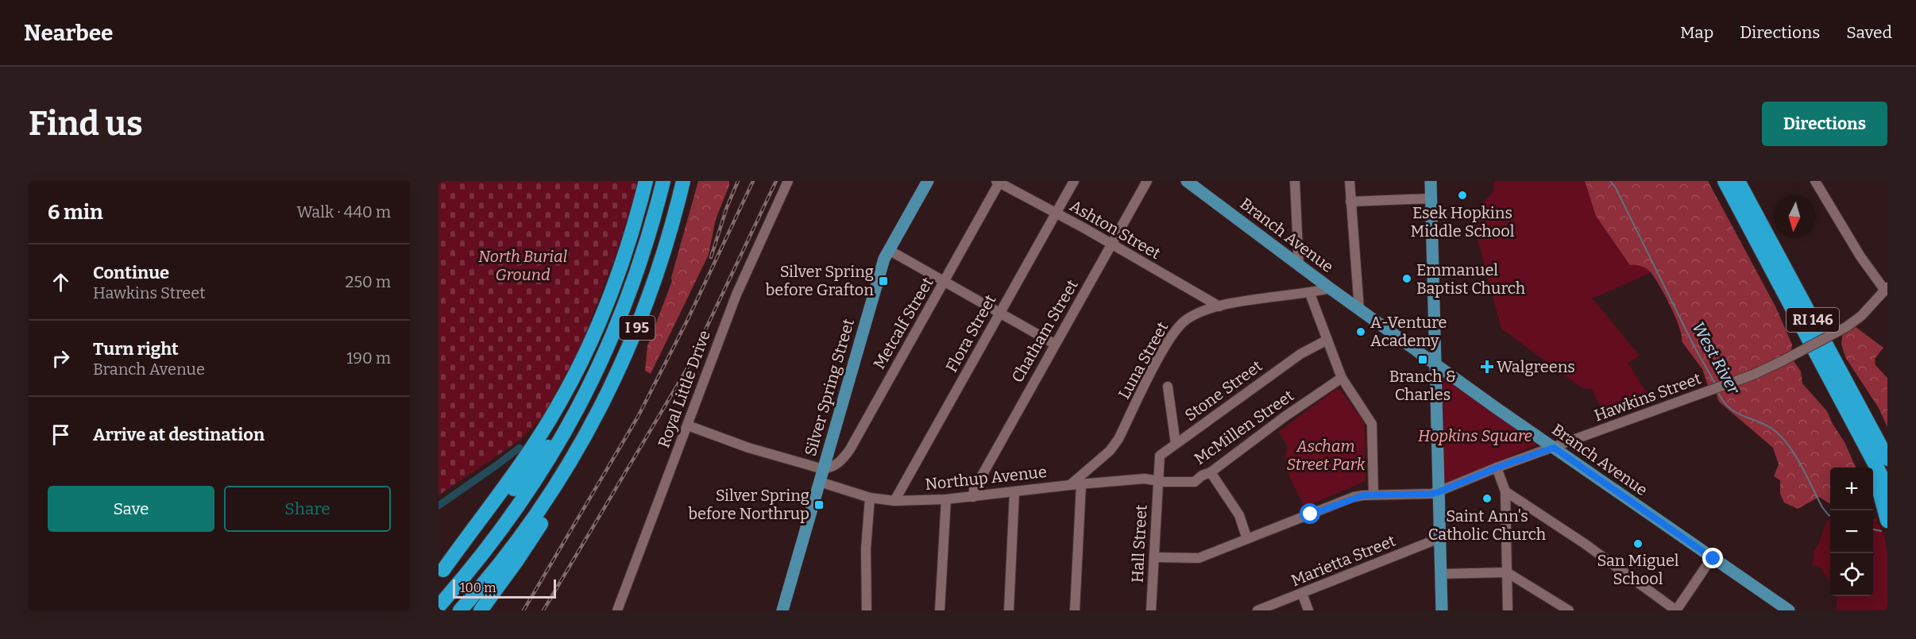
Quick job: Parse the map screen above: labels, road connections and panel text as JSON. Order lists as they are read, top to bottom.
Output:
{
  "streets": {
    "highway": ["RI 146", "I 95"],
    "main road": ["Branch Avenue", "Silver Spring Street"],
    "street": [
      "Ashton Street",
      "Metcalf Street",
      "Chatham Street",
      "Flora Street",
      "Luna Street",
      "Royal Little Drive",
      "Stone Street",
      "Hawkins Street",
      "McMillen Street",
      "Northup Avenue",
      "Hall Street",
      "Marietta Street"
    ]
  },
  "crossings": [
    ["Ashton Street", "Metcalf Street"],
    ["Ashton Street", "Chatham Street"],
    ["Ashton Street", "Flora Street"],
    ["Ashton Street", "Luna Street"],
    ["Branch Avenue", "Luna Street"],
    ["Branch Avenue", "Hawkins Street"],
    ["Metcalf Street", "Silver Spring Street"],
    ["Chatham Street", "Northup Avenue"],
    ["Flora Street", "Northup Avenue"],
    ["Luna Street", "Northup Avenue"],
    ["Silver Spring Street", "Northup Avenue"],
    ["Stone Street", "McMillen Street"],
    ["Stone Street", "Northup Avenue"],
    ["Stone Street", "Hall Street"],
    ["Hawkins Street", "Hall Street"],
    ["McMillen Street", "Northup Avenue"],
    ["McMillen Street", "Hall Street"],
    ["Northup Avenue", "Hall Street"]
  ],
  "water": ["West River"],
  "parks": ["North Burial Ground", "Hopkins Square", "Ascham Street Park"],
  "places": {
    "other": [
      "Esek Hopkins Middle School",
      "Emmanuel Baptist Church",
      "A-Venture Academy",
      "Saint Ann's Catholic Church",
      "San Miguel School"
    ],
    "transit": ["Silver Spring before Grafton", "Branch & Charles", "Silver Spring before Northrup"],
    "health": ["Walgreens"]
  },
  "scale_bar": "100 m",
  "north": "bottom",
  "page": {
    "header": "Nearbee",
    "nav": ["Map", "Directions", "Saved"],
    "buttons": [
      "Directions",
      ["Save", "Share"]
    ],
    "title": "Find us",
    "heading": ["6 min", "Walk · 440 m"],
    "list": [
      ["Continue", "Hawkins Street", "250 m"],
      ["Turn right", "Branch Avenue", "190 m"],
      "Arrive at destination"
    ],
    "map_buttons": ["+", "−"],
    "scale": "100 m"
  }
}
